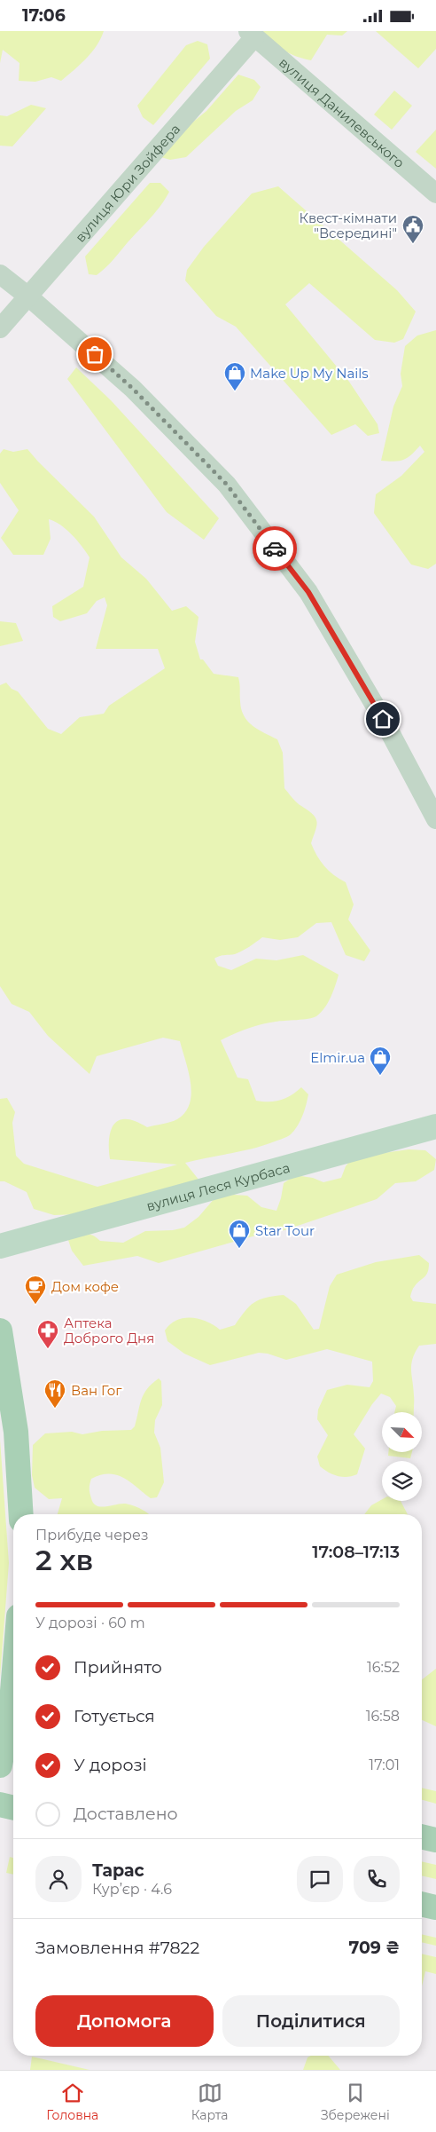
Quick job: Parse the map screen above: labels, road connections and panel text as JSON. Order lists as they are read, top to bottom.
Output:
{
  "streets": {
    "street": ["вулиця Данилевського", "вулиця Юри Зойфера", "вулиця Леся Курбаса"]
  },
  "crossings": [
    ["вулиця Данилевського", "вулиця Юри Зойфера"]
  ],
  "places": {
    "public building": ["Квест-кімнати \"Всередині\""],
    "shop": ["Make Up My Nails", "Elmir.ua", "Star Tour"],
    "cafe": ["Дом кофе"],
    "pharmacy": ["Аптека Доброго Дня"],
    "restaurant": ["Ван Гог"]
  },
  "north": "bottom right",
  "page": {
    "status": "17:06",
    "heading": ["2 хв", "Прибуде через", "17:08–17:13"],
    "panel": [
      "Тарас",
      "Кур’єр · 4.6",
      "Замовлення #7822",
      "709 ₴"
    ],
    "bar": "У дорозі · 60 m",
    "list": [
      ["Прийнято", "16:52"],
      ["Готується", "16:58"],
      ["У дорозі", "17:01"],
      "Доставлено"
    ],
    "buttons": ["Допомога", "Поділитися"],
    "tabs": ["Головна", "Карта", "Збережені"]
  }
}
